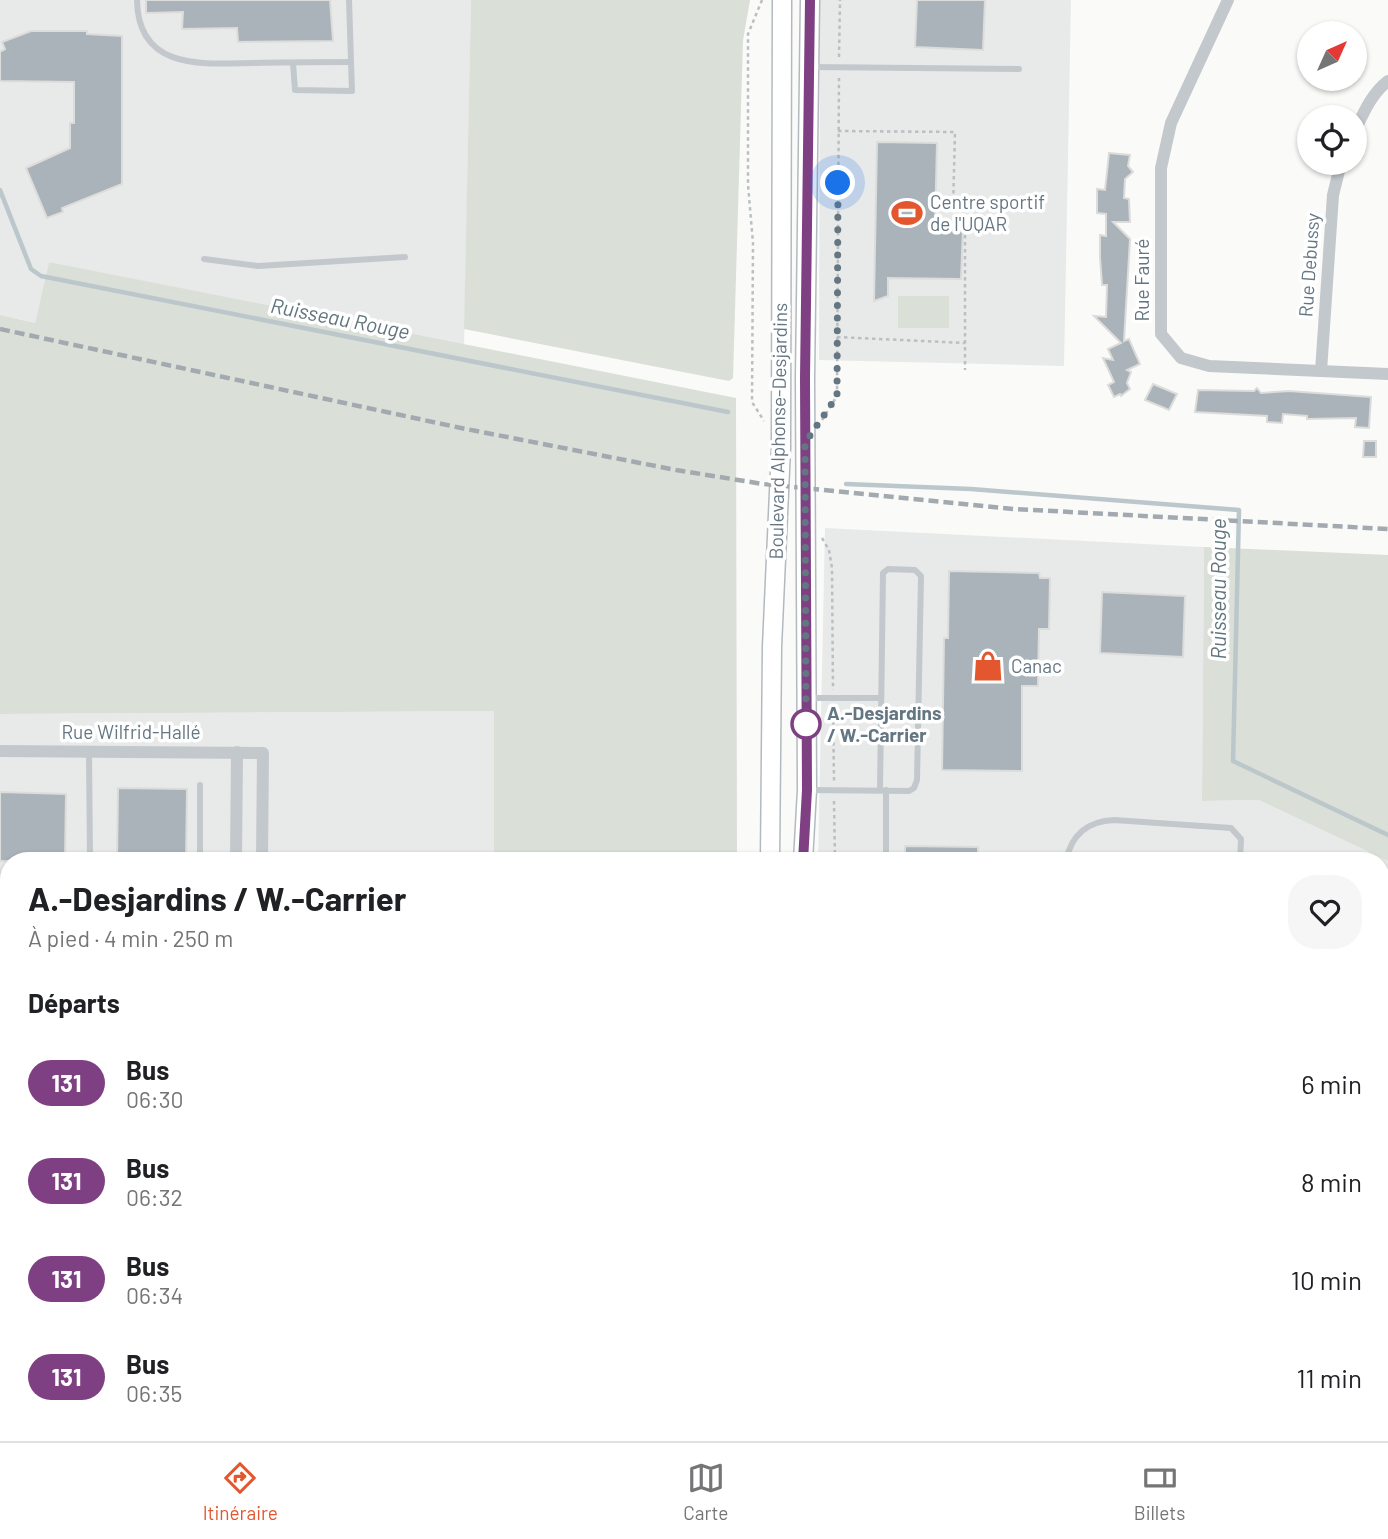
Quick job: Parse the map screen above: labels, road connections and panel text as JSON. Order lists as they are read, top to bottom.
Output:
{
  "streets": {
    "main road": ["Boulevard Alphonse-Desjardins"],
    "street": ["Rue Debussy", "Rue Fauré", "Rue Wilfrid-Hallé"]
  },
  "crossings": [
    ["Rue Debussy", "Rue Fauré"]
  ],
  "water": ["Ruisseau Rouge"],
  "places": {
    "sports": ["Centre sportif de l'UQAR"],
    "shop": ["Canac"],
    "other": ["A.-Desjardins / W.-Carrier"]
  },
  "lines": ["bus line 131"],
  "north": "top right",
  "page": {
    "heading": [
      ["A.-Desjardins / W.-Carrier", "À pied · 4 min · 250 m"],
      "Départs"
    ],
    "list": [
      {
        "mark": "131",
        "name": "Bus",
        "note": "06:30",
        "value": "6 min"
      },
      {
        "mark": "131",
        "name": "Bus",
        "note": "06:32",
        "value": "8 min"
      },
      {
        "mark": "131",
        "name": "Bus",
        "note": "06:34",
        "value": "10 min"
      },
      {
        "mark": "131",
        "name": "Bus",
        "note": "06:35",
        "value": "11 min"
      }
    ],
    "tabs": ["Itinéraire", "Carte", "Billets"]
  }
}
